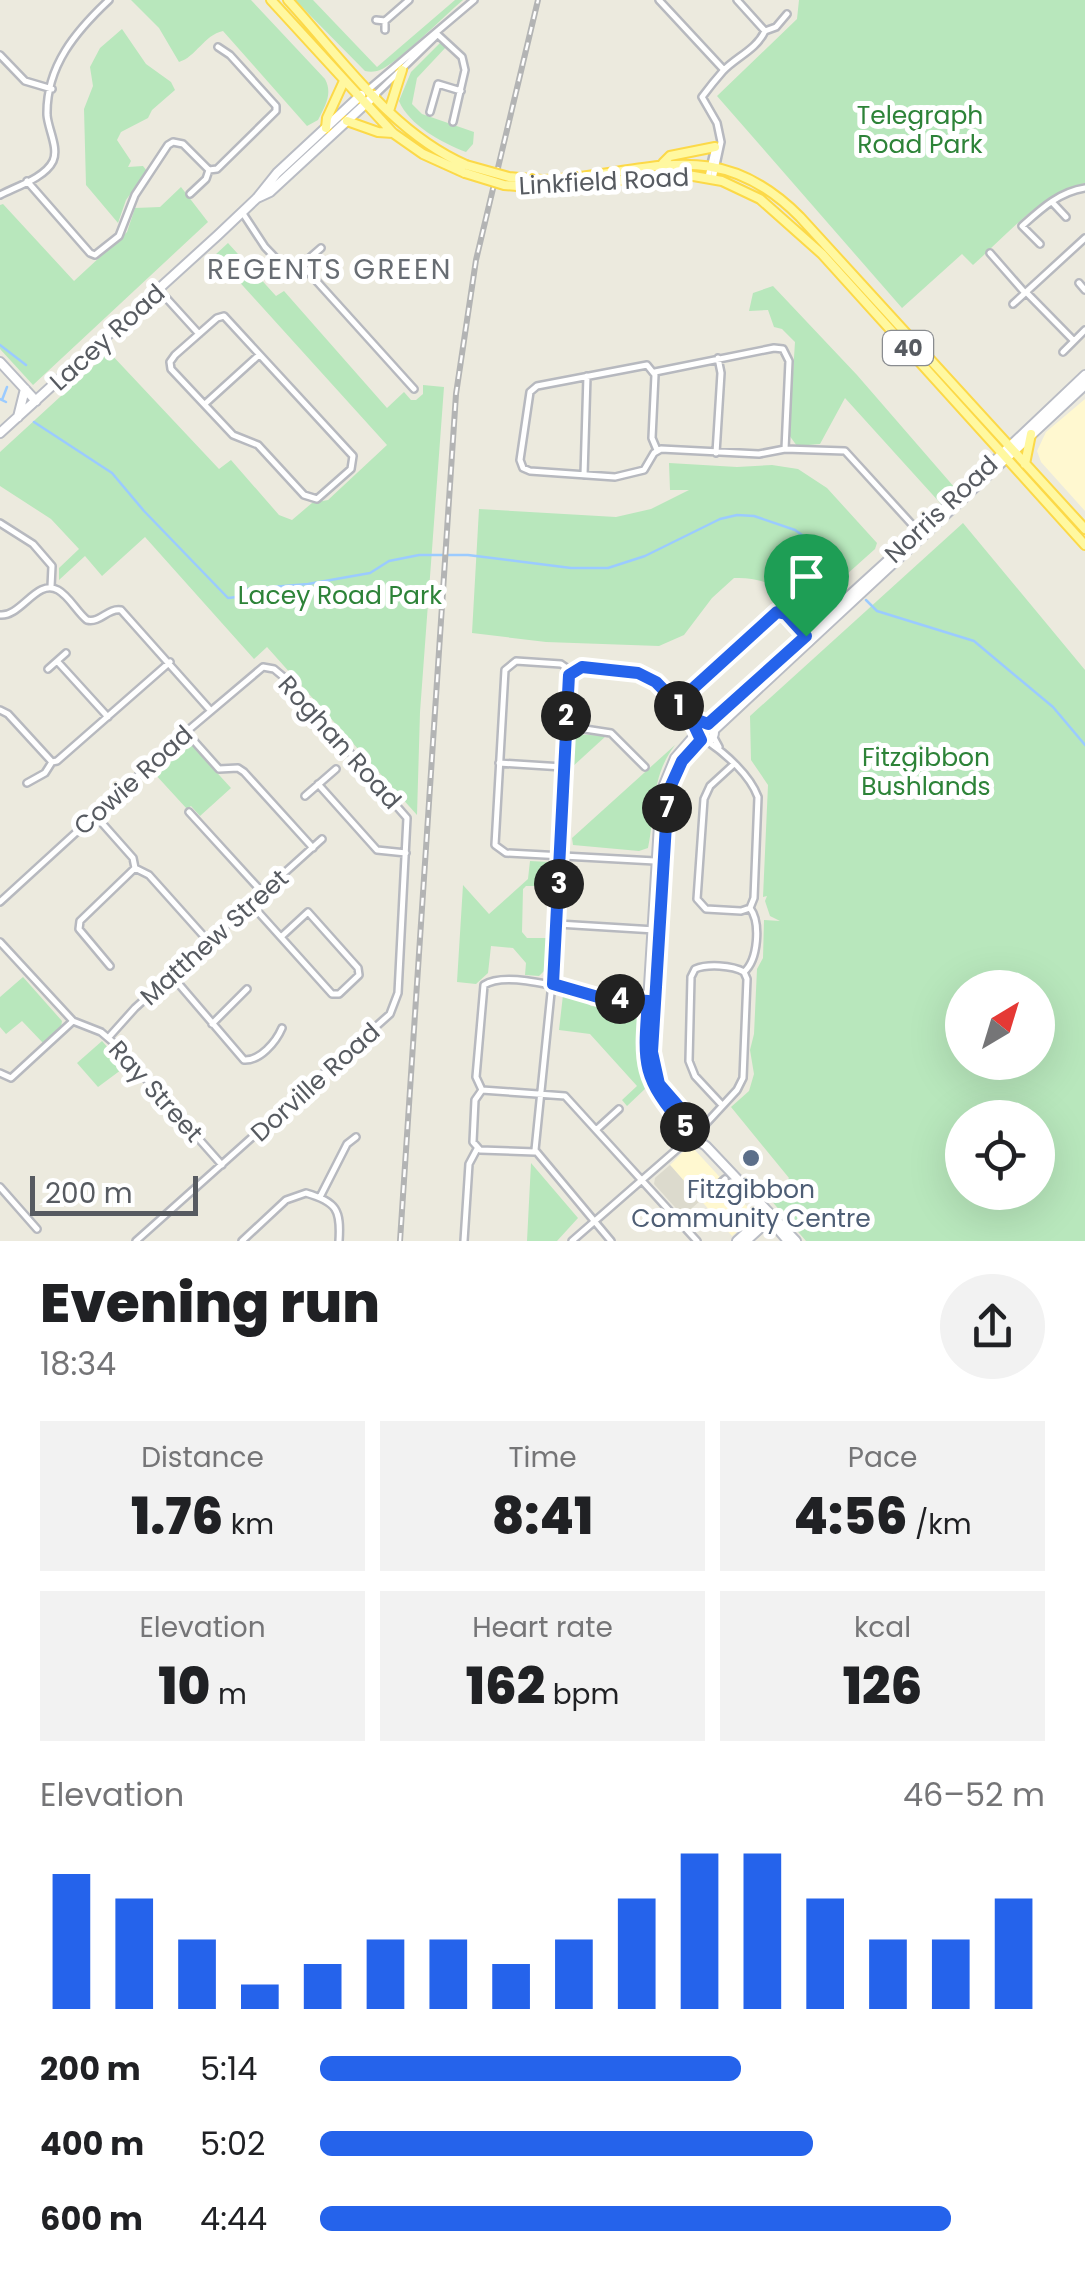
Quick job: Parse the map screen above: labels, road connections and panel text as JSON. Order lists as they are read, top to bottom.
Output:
{
  "streets": {
    "main road": [
      "Linkfield Road",
      "Lacey Road",
      "40",
      "Norris Road"
    ],
    "street": [
      "Roghan Road",
      "Cowie Road",
      "Matthew Street",
      "Dorville Road",
      "Ray Street"
    ]
  },
  "crossings": [
    ["Linkfield Road", "Lacey Road"],
    ["Linkfield Road", "40"],
    ["40", "Norris Road"],
    ["Roghan Road", "Cowie Road"],
    ["Roghan Road", "Dorville Road"],
    ["Matthew Street", "Ray Street"],
    ["Dorville Road", "Ray Street"]
  ],
  "districts": ["REGENTS GREEN"],
  "parks": ["Telegraph Road Park", "Lacey Road Park", "Fitzgibbon Bushlands"],
  "places": ["Fitzgibbon Community Centre"],
  "scale_bar": "200 m",
  "north": "top right",
  "page": {
    "pins": [
      "1",
      "2",
      "7",
      "3",
      "4",
      "5"
    ],
    "scale": "200 m",
    "heading": ["Evening run", "18:34"],
    "stats": [
      ["Distance", "1.76 km"],
      ["Time", "8:41"],
      ["Pace", "4:56 /km"],
      ["Elevation", "10 m"],
      ["Heart rate", "162 bpm"],
      ["kcal", "126"]
    ],
    "chart": ["Elevation", "46–52 m"],
    "list": [
      {
        "name": "200 m",
        "note": "5:14"
      },
      {
        "name": "400 m",
        "note": "5:02"
      },
      {
        "name": "600 m",
        "note": "4:44"
      }
    ]
  }
}
